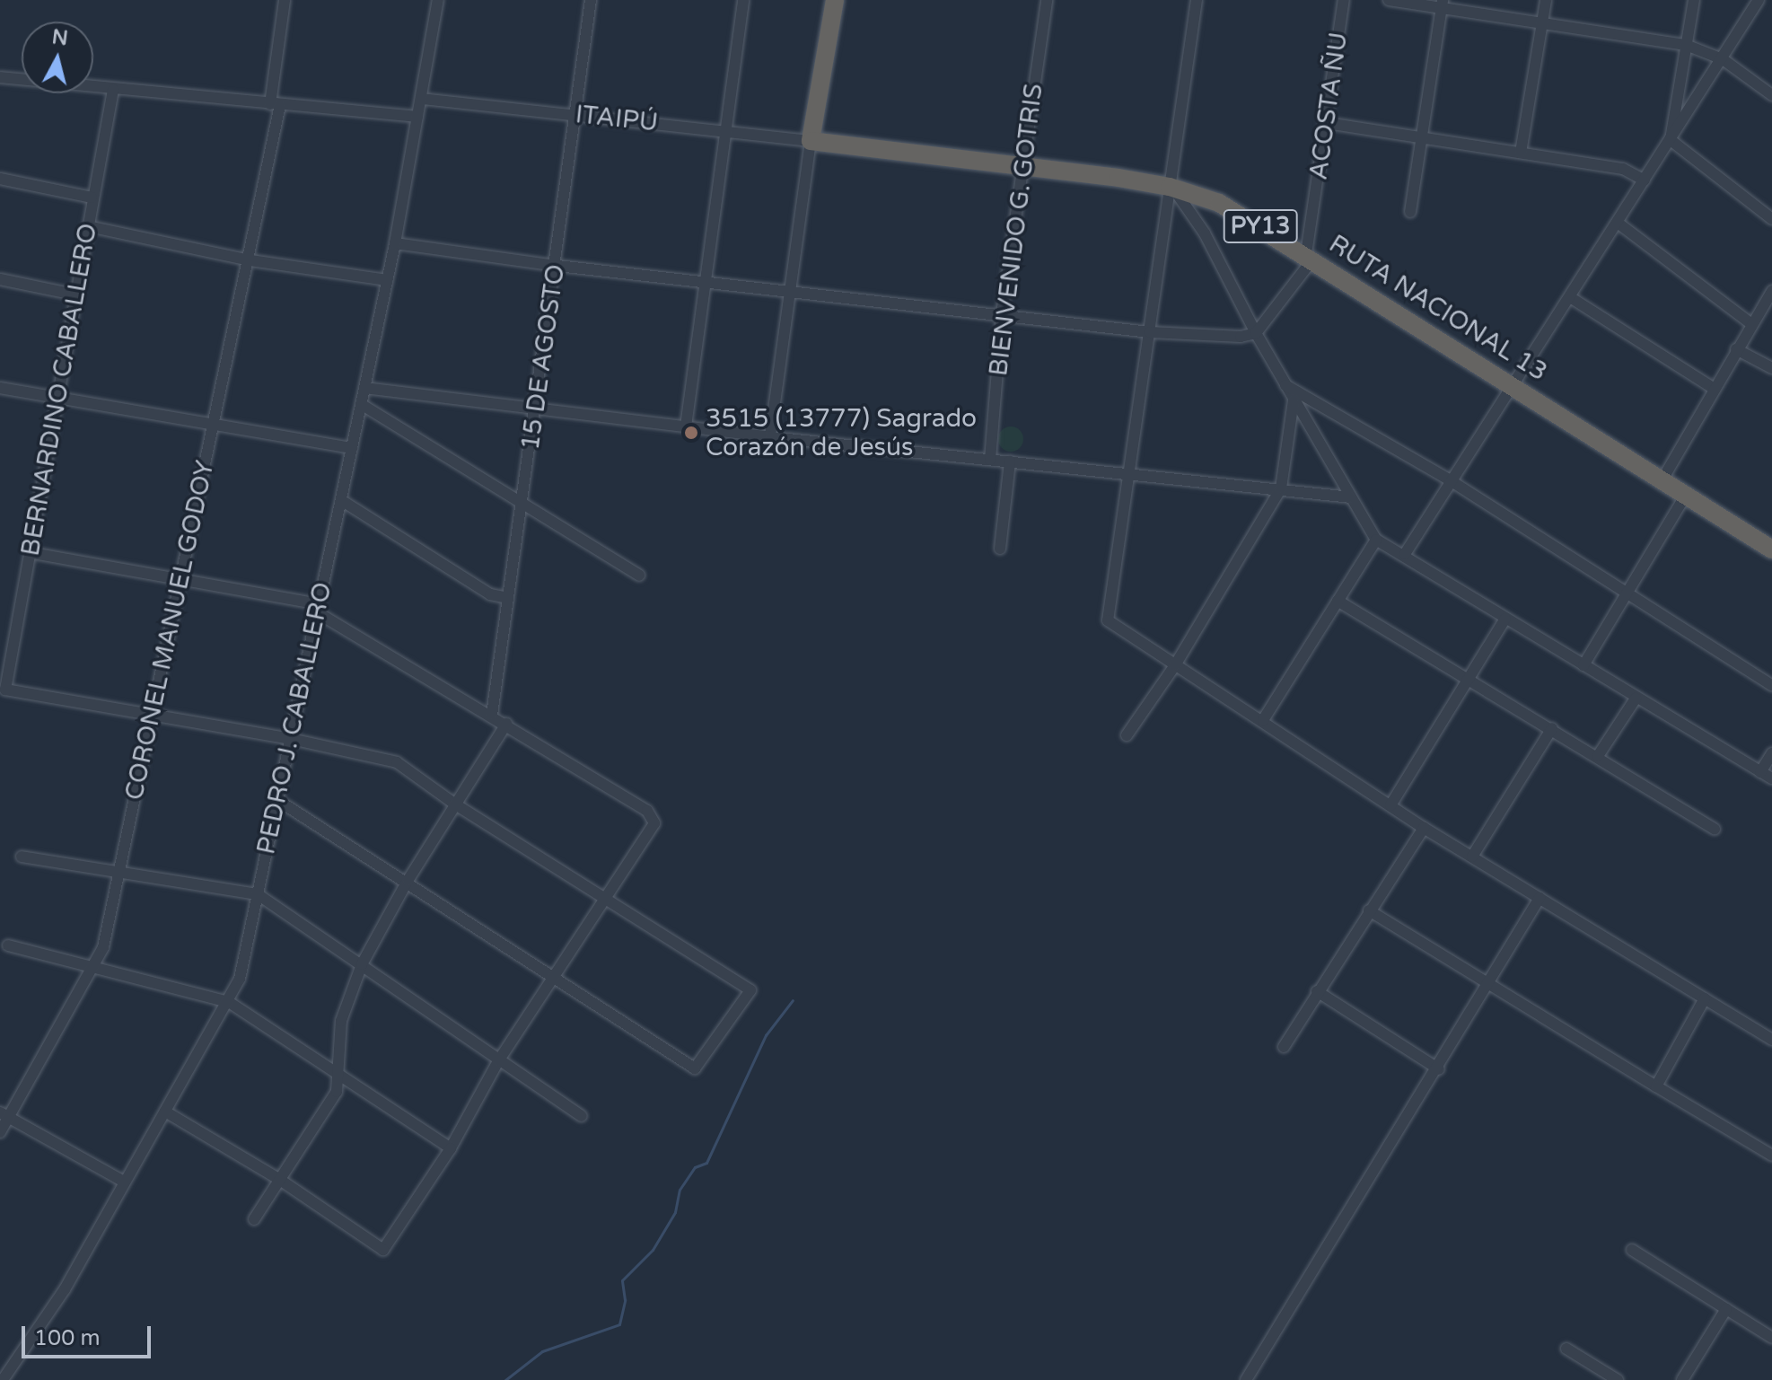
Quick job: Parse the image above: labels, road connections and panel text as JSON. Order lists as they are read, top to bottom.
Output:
{
  "streets": {
    "highway": ["PY13", "RUTA NACIONAL 13"],
    "street": [
      "ACOSTA ÑU",
      "ITAIPÚ",
      "BIENVENIDO G. GOTRIS",
      "15 DE AGOSTO",
      "BERNARDINO CABALLERO",
      "CORONEL MANUEL GODOY",
      "PEDRO J. CABALLERO"
    ]
  },
  "crossings": [
    ["ACOSTA ÑU", "RUTA NACIONAL 13"],
    ["ITAIPÚ", "RUTA NACIONAL 13"],
    ["ITAIPÚ", "15 DE AGOSTO"],
    ["ITAIPÚ", "PEDRO J. CABALLERO"],
    ["BIENVENIDO G. GOTRIS", "RUTA NACIONAL 13"],
    ["BERNARDINO CABALLERO", "CORONEL MANUEL GODOY"]
  ],
  "places": ["3515 (13777) Sagrado Corazón de Jesús"],
  "scale_bar": "100 m",
  "north": "top"
}
